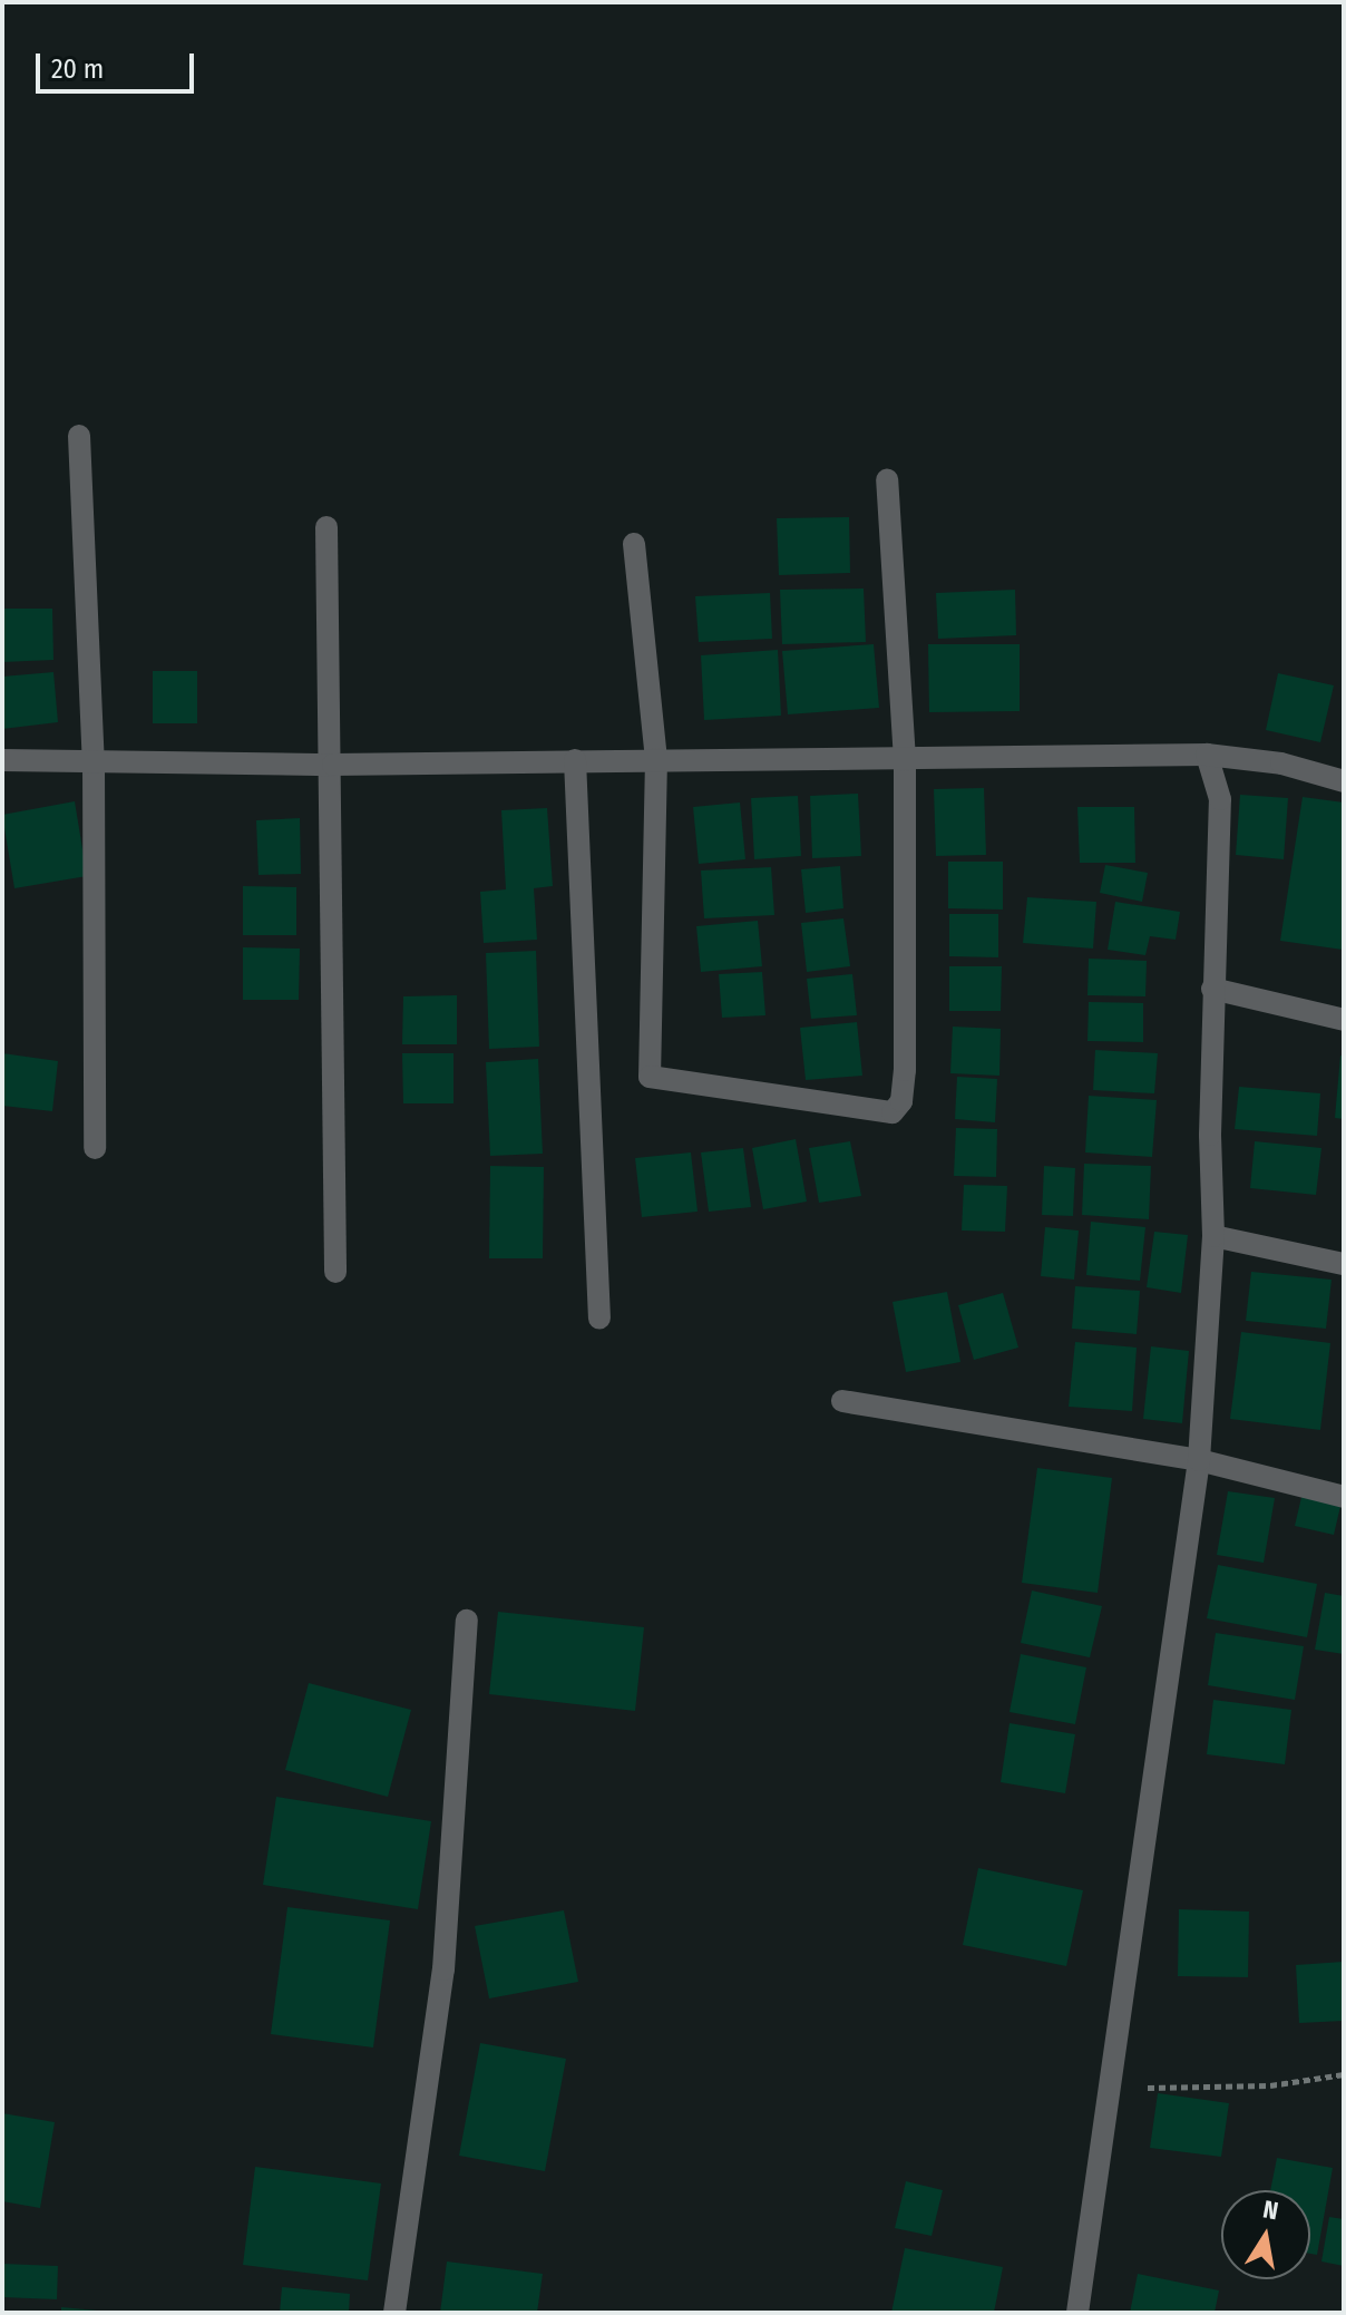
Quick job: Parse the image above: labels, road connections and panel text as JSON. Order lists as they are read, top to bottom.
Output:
{
  "scale_bar": "20 m",
  "north": "top"
}
